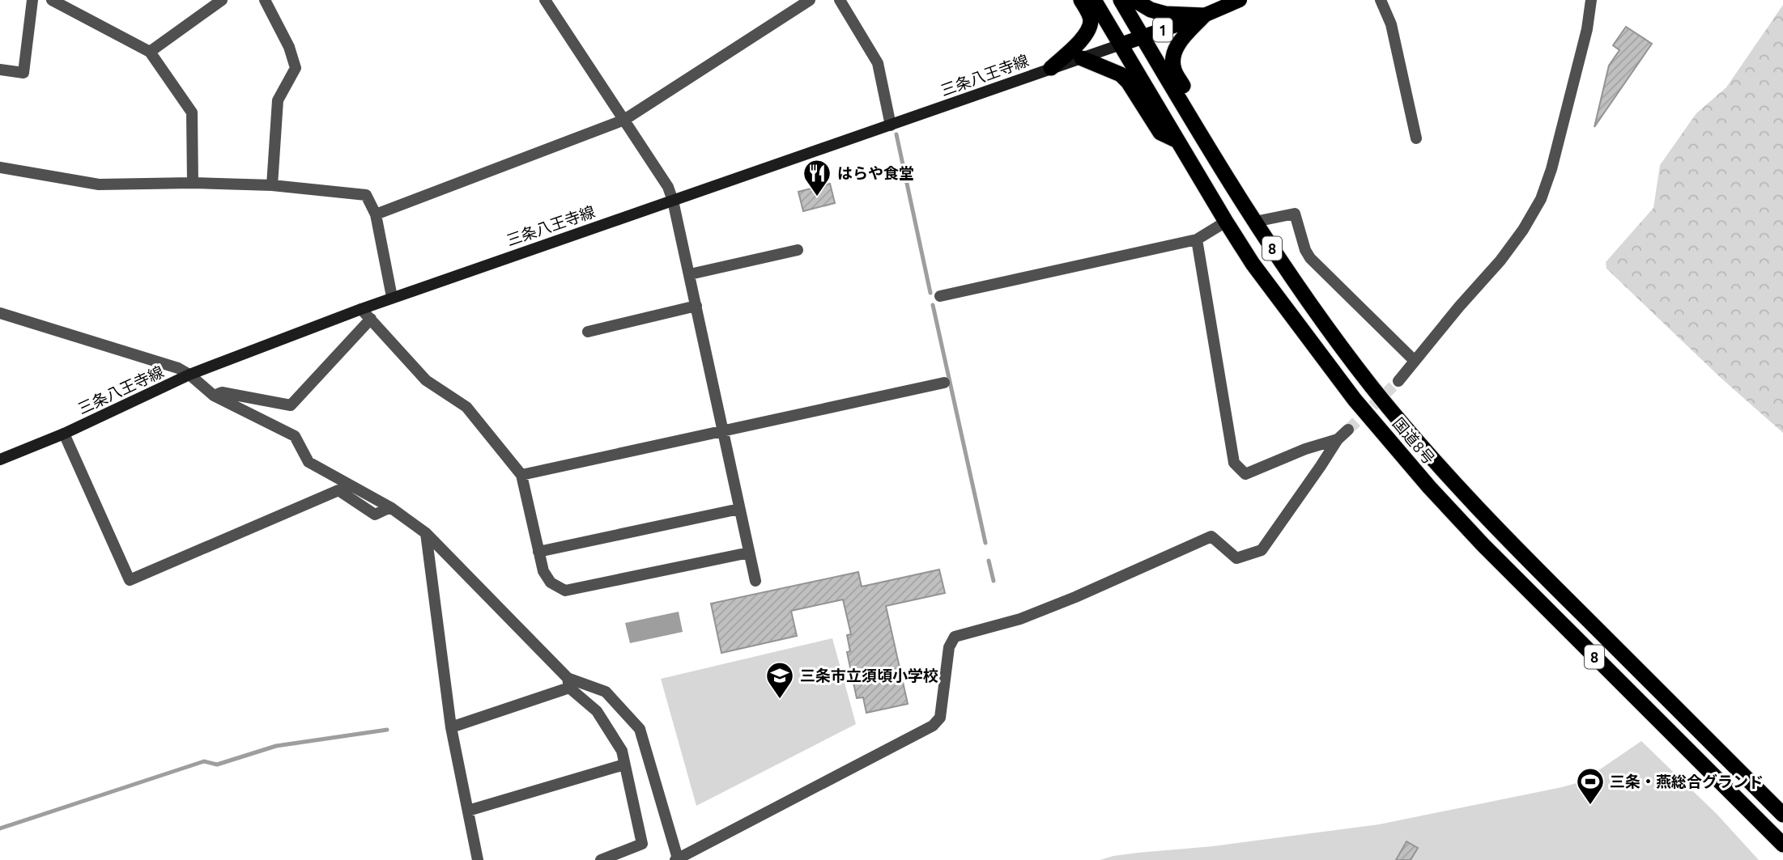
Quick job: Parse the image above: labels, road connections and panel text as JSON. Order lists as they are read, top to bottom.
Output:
{
  "streets": {
    "highway": ["8", "国道8号"],
    "main road": ["1", "三条八王寺線"]
  },
  "crossings": [
    ["1", "三条八王寺線"],
    ["1", "国道8号"],
    ["三条八王寺線", "国道8号"]
  ],
  "places": {
    "restaurant": ["はらや食堂"],
    "school or university": ["三条市立須頃小学校"],
    "sports": ["三条・燕総合グランド"]
  }
}
